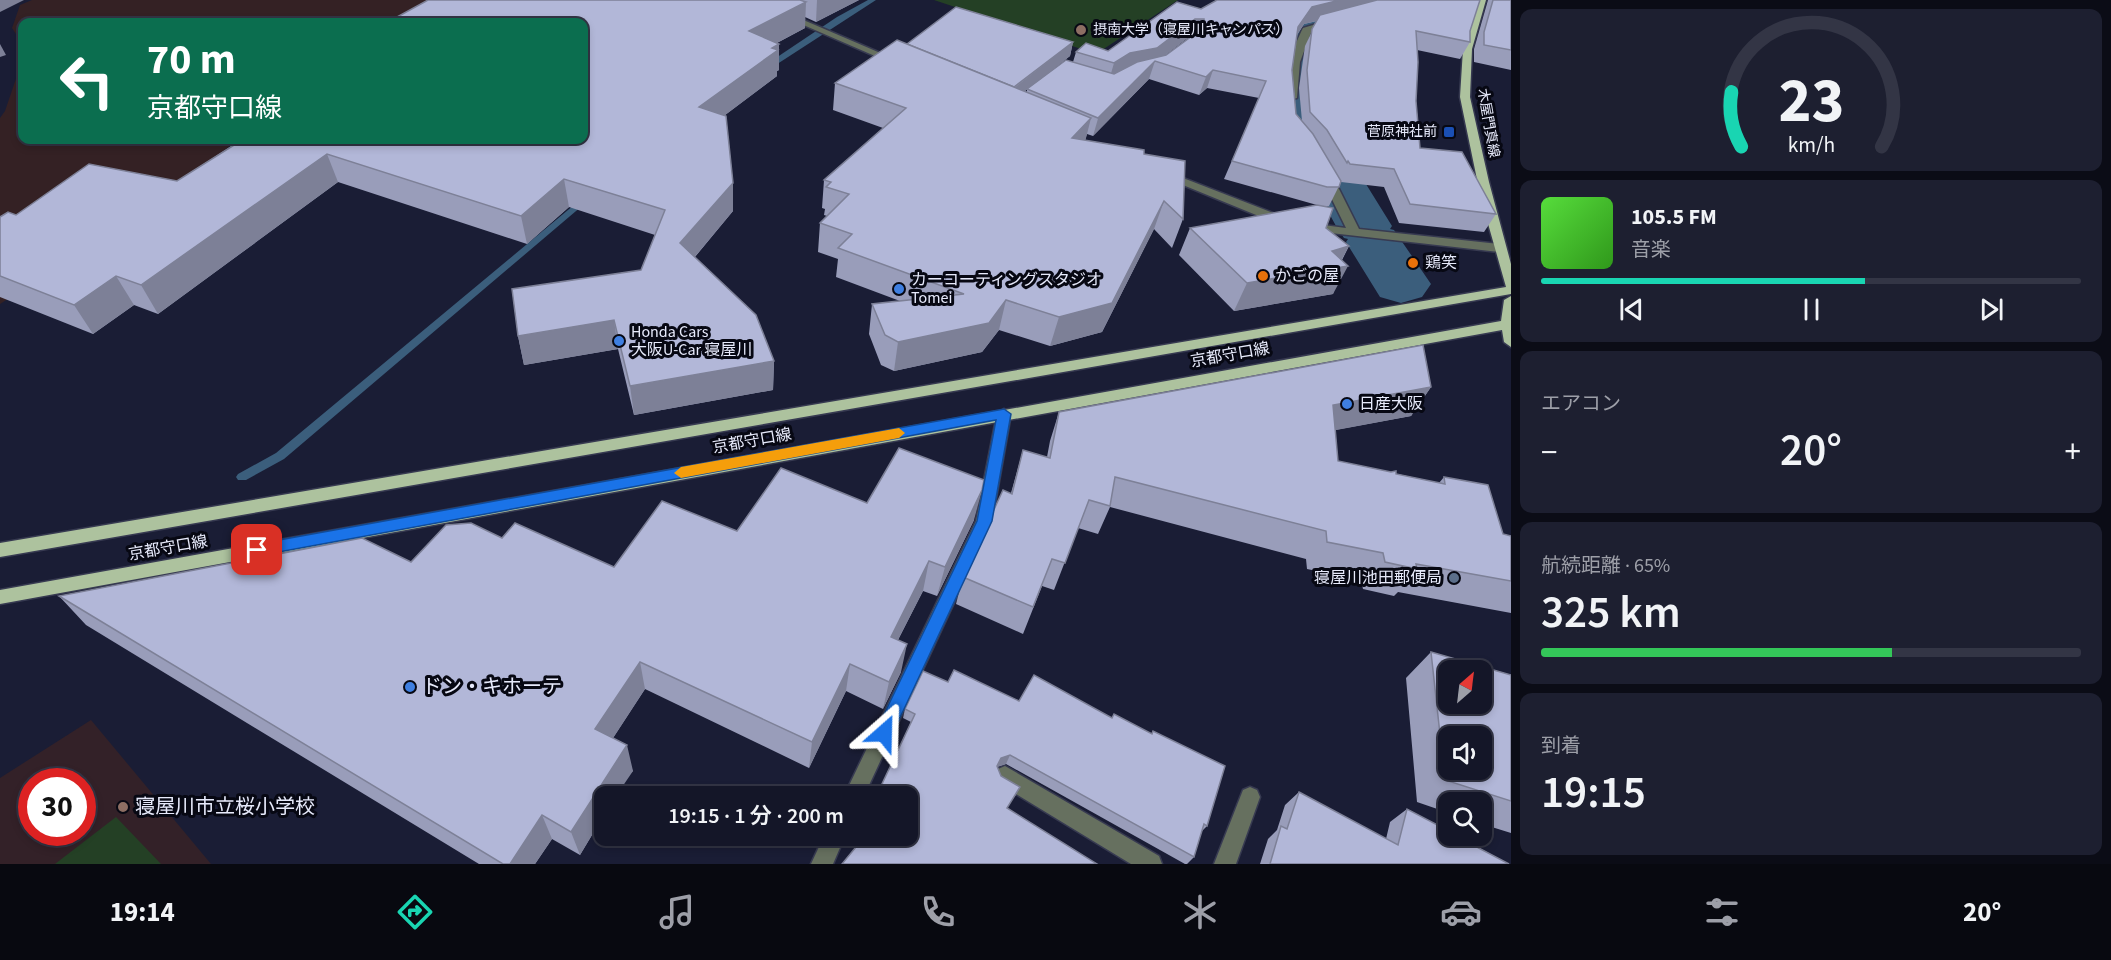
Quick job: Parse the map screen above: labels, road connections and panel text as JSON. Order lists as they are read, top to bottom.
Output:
{
  "streets": {
    "main road": ["木屋門真線", "京都守口線"]
  },
  "places": {
    "other": [
      "摂南大学（寝屋川キャンパス）",
      "鶏笑",
      "かごの屋",
      "カーコーティングスタジオ Tomei",
      "Honda Cars 大阪U-Car 寝屋川",
      "日産大阪",
      "寝屋川池田郵便局",
      "ドン・キホーテ",
      "寝屋川市立桜小学校"
    ],
    "transit": ["菅原神社前"]
  },
  "north": "top right",
  "page": {
    "turn": ["70 m", "京都守口線"],
    "song": ["105.5 FM", "音楽"],
    "tile": [
      "エアコン",
      ["航続距離 · 65%", "325 km"],
      ["到着", "19:15"]
    ],
    "heat": ["−", "20°", "+"],
    "limit": "30",
    "trip": "19:15 · 1 分 · 200 m",
    "tabs": ["19:14", "20°"],
    "gauge": ["23", "km/h"]
  }
}
